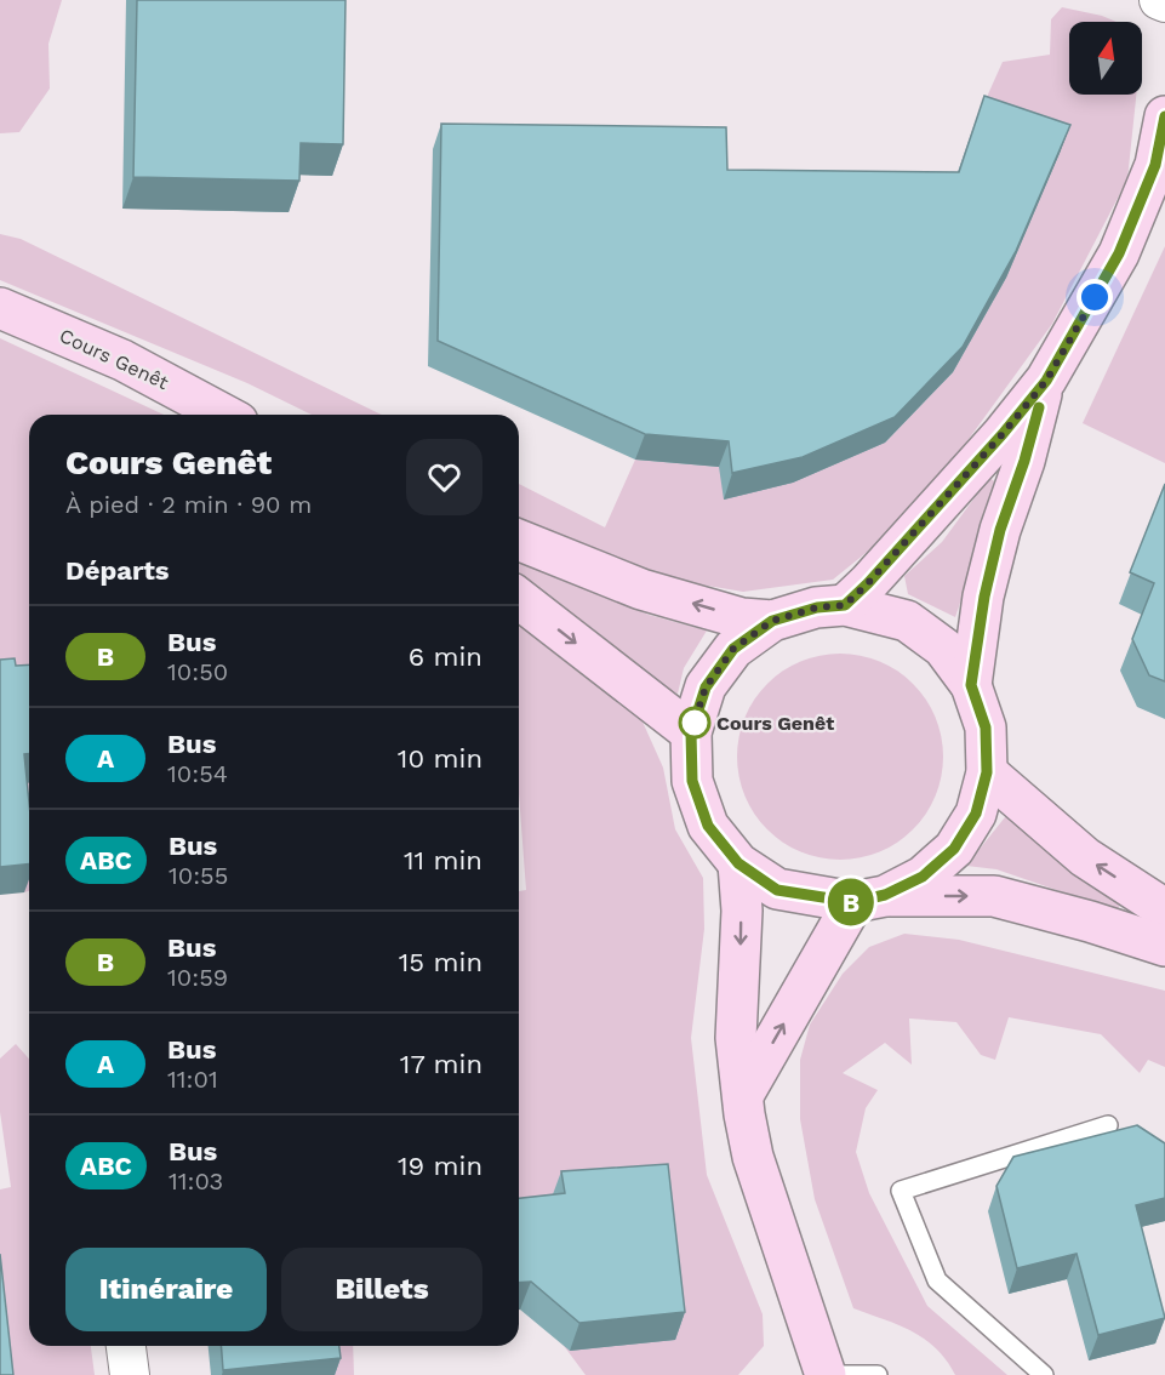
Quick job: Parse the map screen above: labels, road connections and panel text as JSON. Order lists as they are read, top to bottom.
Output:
{
  "streets": {
    "main road": ["Cours Genêt"]
  },
  "places": ["Cours Genêt"],
  "lines": ["bus line B"],
  "north": "top",
  "page": {
    "on_map": "B",
    "heading": [
      ["Cours Genêt", "À pied · 2 min · 90 m"],
      "Départs"
    ],
    "list": [
      {
        "mark": "B",
        "name": "Bus",
        "note": "10:50",
        "value": "6 min"
      },
      {
        "mark": "A",
        "name": "Bus",
        "note": "10:54",
        "value": "10 min"
      },
      {
        "mark": "ABC",
        "name": "Bus",
        "note": "10:55",
        "value": "11 min"
      },
      {
        "mark": "B",
        "name": "Bus",
        "note": "10:59",
        "value": "15 min"
      },
      {
        "mark": "A",
        "name": "Bus",
        "note": "11:01",
        "value": "17 min"
      },
      {
        "mark": "ABC",
        "name": "Bus",
        "note": "11:03",
        "value": "19 min"
      }
    ],
    "buttons": ["Itinéraire", "Billets"]
  }
}
